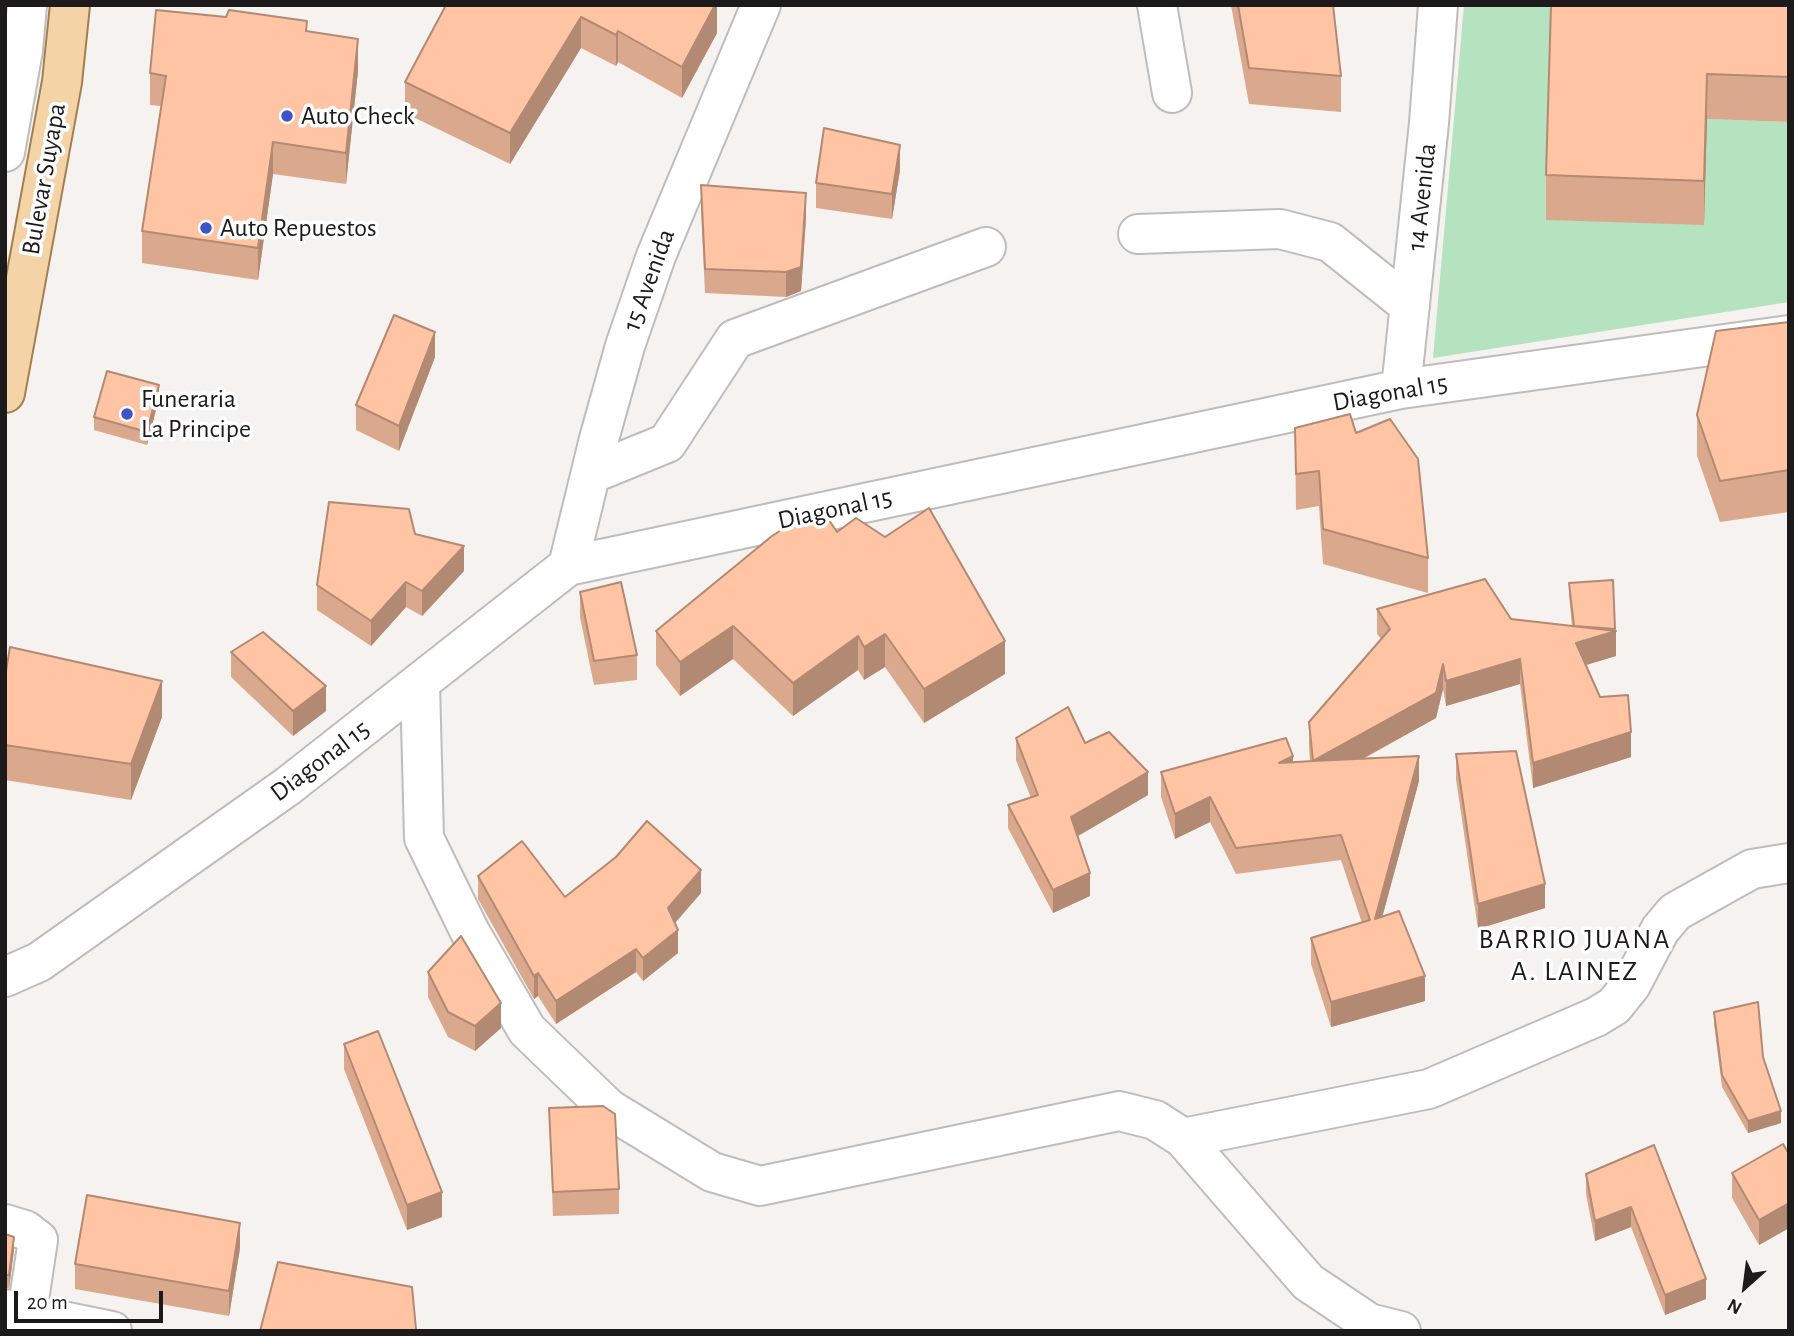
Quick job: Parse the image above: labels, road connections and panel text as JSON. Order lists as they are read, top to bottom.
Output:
{
  "streets": {
    "main road": ["Bulevar Suyapa"],
    "street": ["14 Avenida", "15 Avenida", "Diagonal 15"]
  },
  "crossings": [
    ["14 Avenida", "Diagonal 15"],
    ["15 Avenida", "Diagonal 15"]
  ],
  "districts": ["BARRIO JUANA A. LAINEZ"],
  "places": ["Auto Check", "Auto Repuestos", "Funeraria La Principe"],
  "scale_bar": "20 m",
  "north": "bottom left"
}
